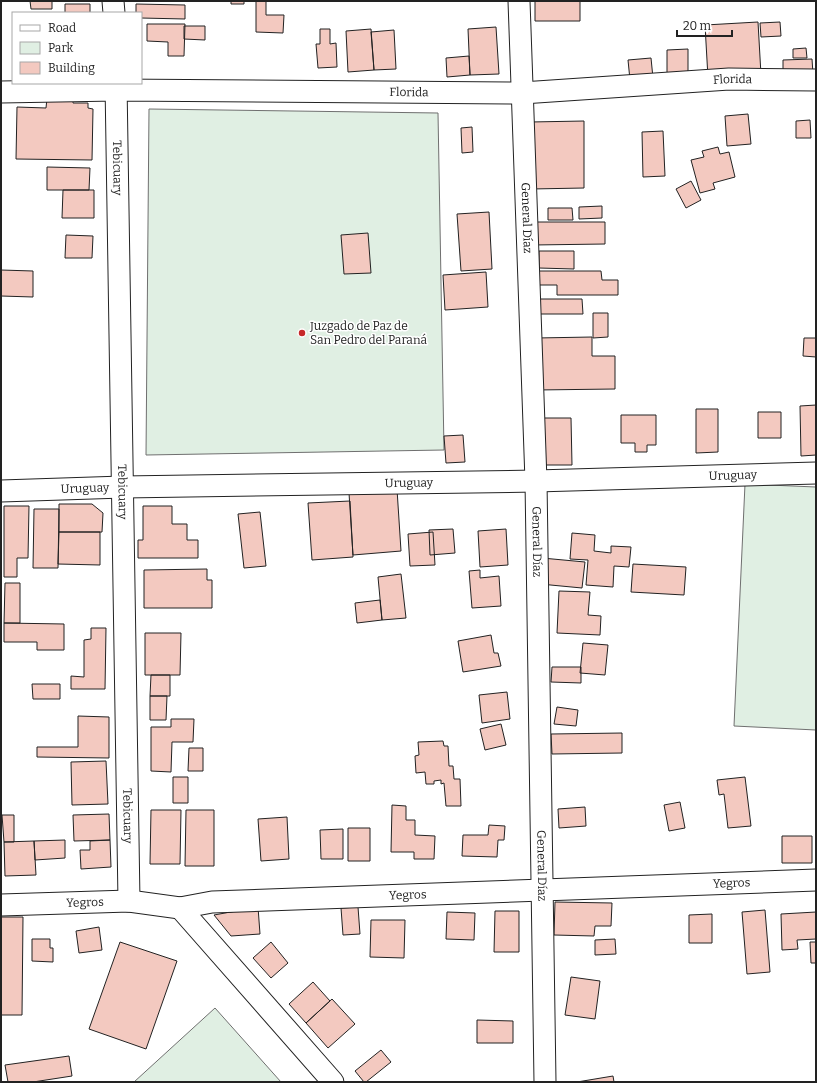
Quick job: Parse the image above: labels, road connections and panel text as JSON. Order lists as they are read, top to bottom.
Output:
{
  "streets": {
    "street": [
      "Florida",
      "Tebicuary",
      "General Díaz",
      "Uruguay",
      "Yegros"
    ]
  },
  "crossings": [
    ["Florida", "Tebicuary"],
    ["Florida", "General Díaz"],
    ["Tebicuary", "Uruguay"],
    ["Tebicuary", "Yegros"],
    ["General Díaz", "Uruguay"],
    ["General Díaz", "Yegros"]
  ],
  "places": ["Juzgado de Paz de San Pedro del Paraná"],
  "legend": ["Road", "Park", "Building"],
  "scale_bar": "20 m"
}
